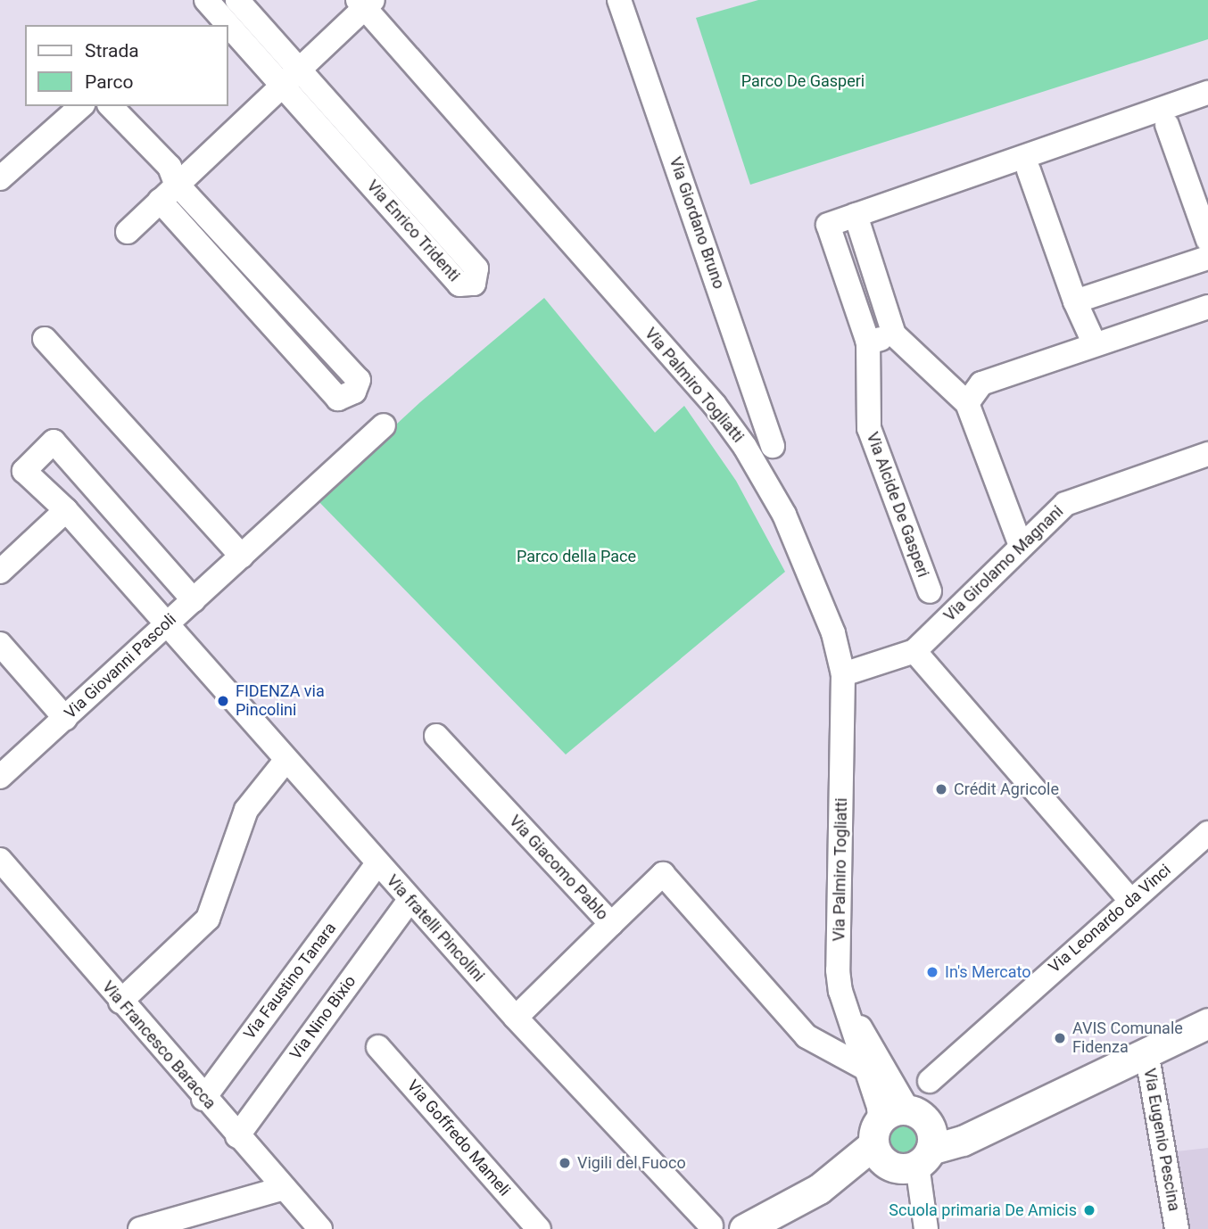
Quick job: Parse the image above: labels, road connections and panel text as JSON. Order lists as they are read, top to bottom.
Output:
{
  "streets": {
    "street": [
      "Via Giordano Bruno",
      "Via Enrico Tridenti",
      "Via Palmiro Togliatti",
      "Via Alcide De Gasperi",
      "Via Girolamo Magnani",
      "Via Giovanni Pascoli",
      "Via Giacomo Pablo",
      "Via Leonardo da Vinci",
      "Via fratelli Pincolini",
      "Via Faustino Tanara",
      "Via Nino Bixio",
      "Via Francesco Baracca",
      "Via Goffredo Mameli",
      "Via Eugenio Pescina"
    ]
  },
  "crossings": [
    ["Via Palmiro Togliatti", "Via Girolamo Magnani"],
    ["Via Palmiro Togliatti", "Via Giacomo Pablo"],
    ["Via Giovanni Pascoli", "Via fratelli Pincolini"],
    ["Via fratelli Pincolini", "Via Faustino Tanara"],
    ["Via fratelli Pincolini", "Via Nino Bixio"],
    ["Via Faustino Tanara", "Via Francesco Baracca"],
    ["Via Nino Bixio", "Via Francesco Baracca"]
  ],
  "parks": ["Parco De Gasperi", "Parco della Pace"],
  "places": [
    "FIDENZA via Pincolini",
    "Crédit Agricole",
    "In's Mercato",
    "AVIS Comunale Fidenza",
    "Vigili del Fuoco",
    "Scuola primaria De Amicis"
  ],
  "legend": ["Strada", "Parco"]
}
